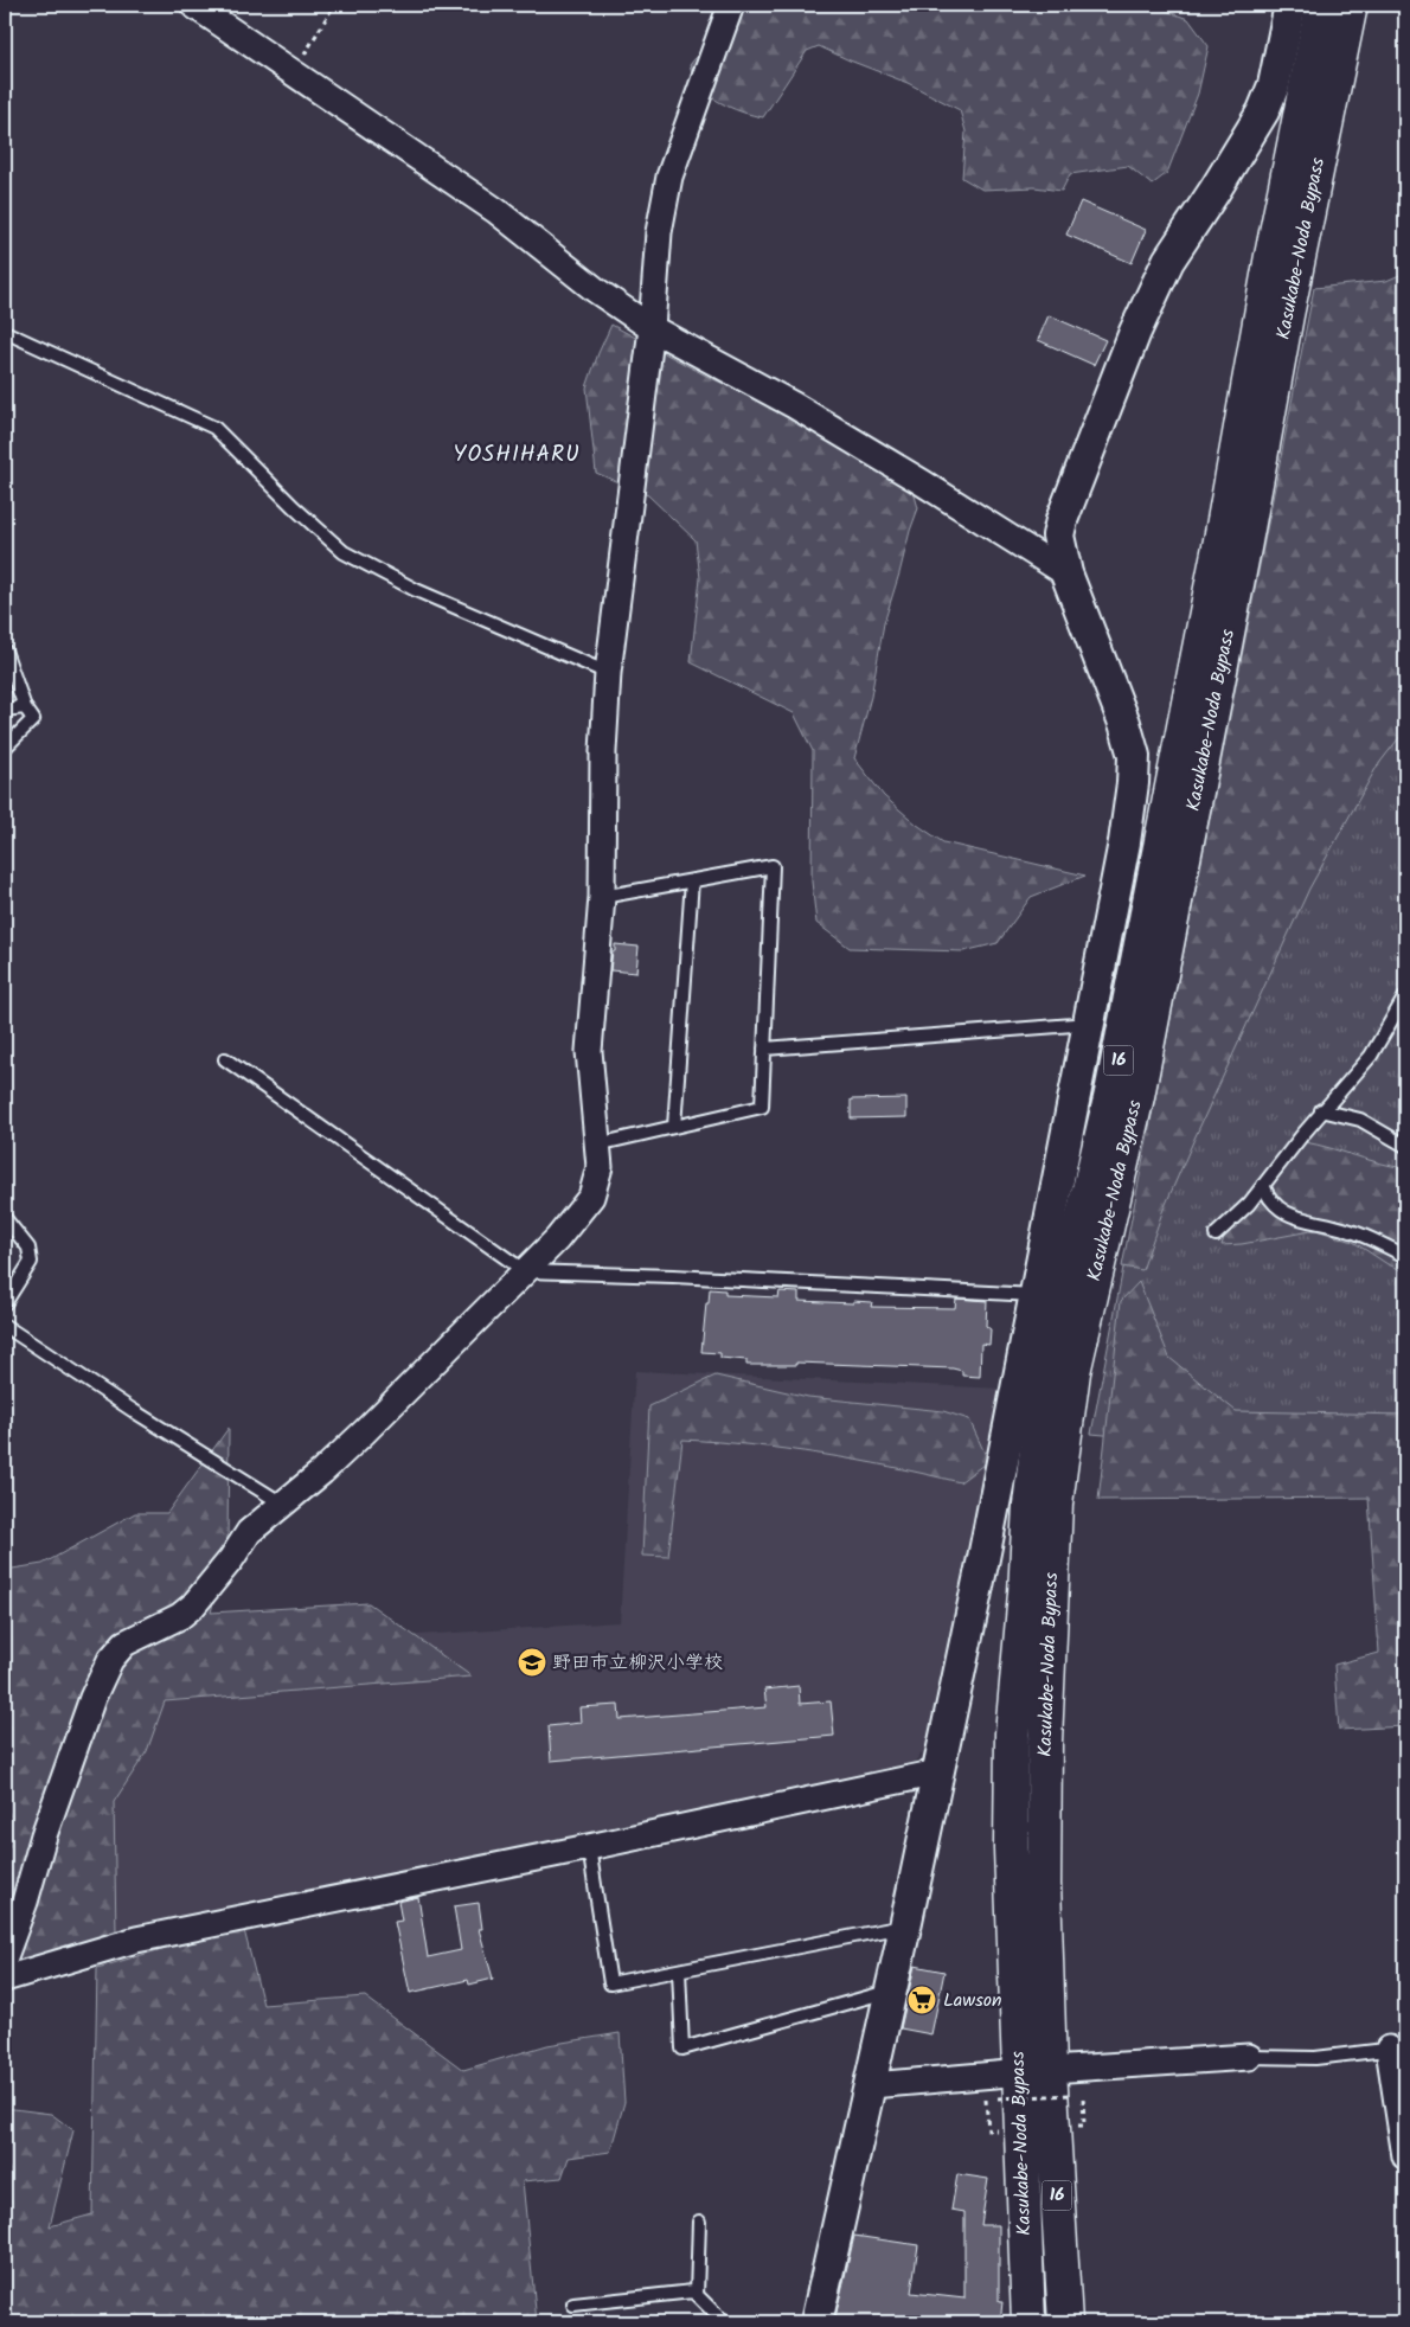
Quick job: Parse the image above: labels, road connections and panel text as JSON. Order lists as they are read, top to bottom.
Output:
{
  "streets": {
    "highway": ["Kasukabe-Noda Bypass", "16"]
  },
  "districts": ["YOSHIHARU"],
  "places": {
    "school or university": ["野田市立柳沢小学校"],
    "supermarket": ["Lawson"]
  }
}
